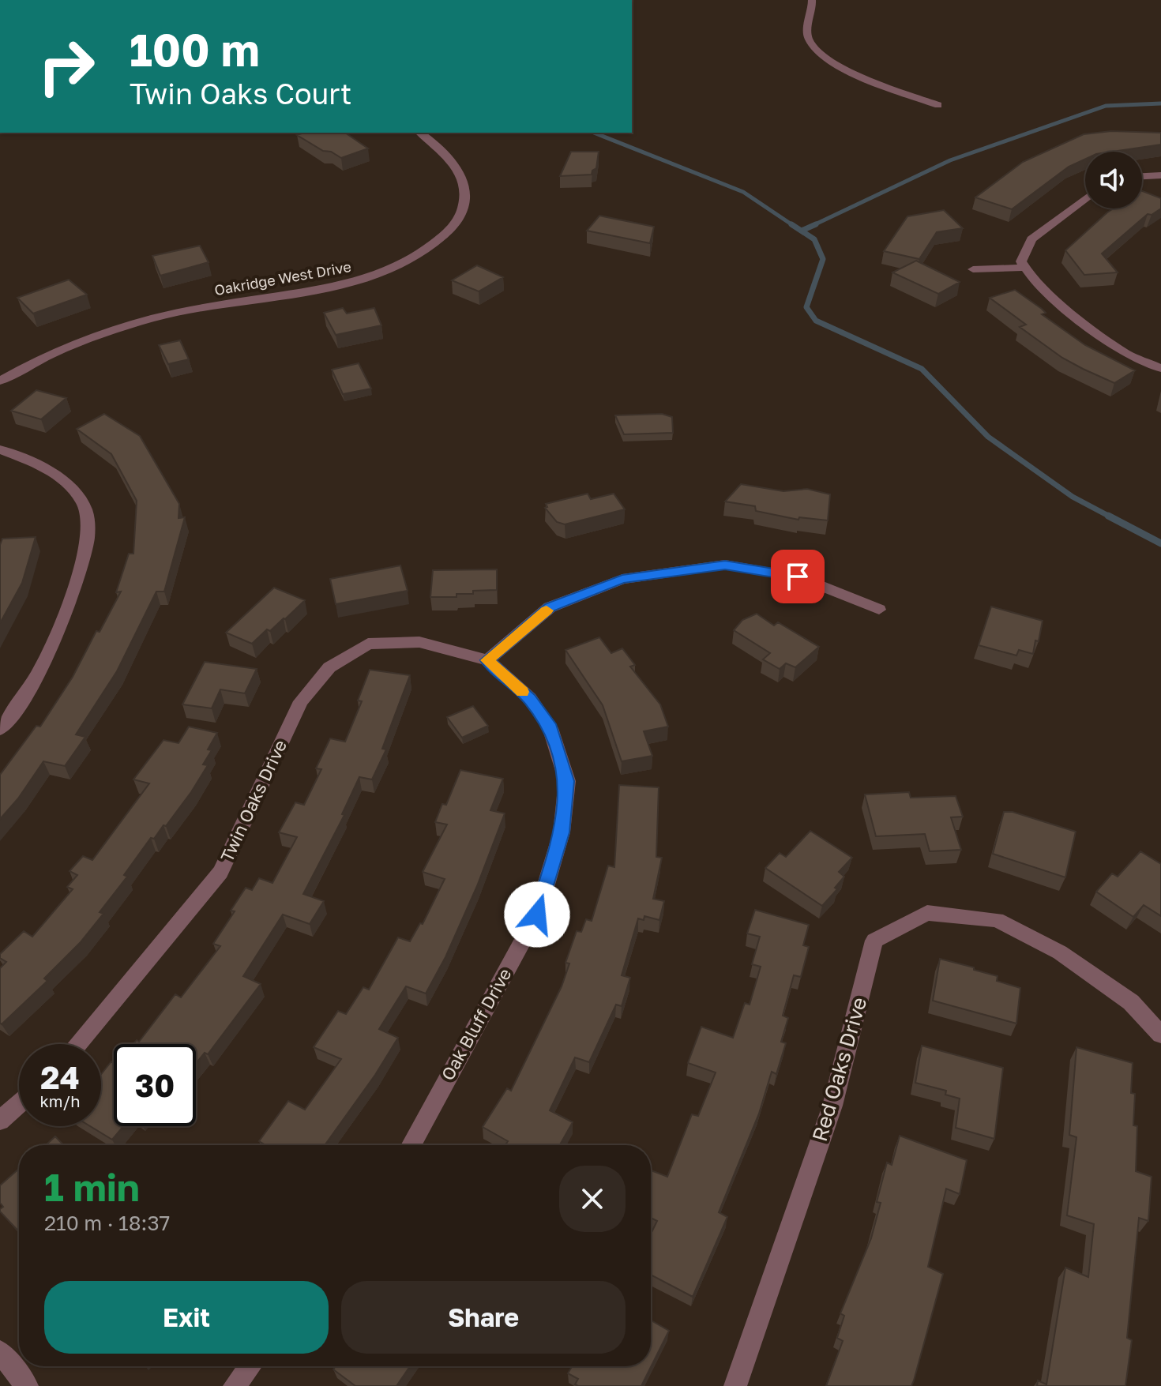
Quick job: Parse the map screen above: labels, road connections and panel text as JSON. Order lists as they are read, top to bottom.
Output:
{
  "streets": {
    "street": [
      "Oakridge West Drive",
      "Twin Oaks Drive",
      "Oak Bluff Drive",
      "Red Oaks Drive"
    ]
  },
  "crossings": [
    ["Twin Oaks Drive", "Oak Bluff Drive"]
  ],
  "page": {
    "turn": ["100 m", "Twin Oaks Court"],
    "speed": "24 km/h",
    "limit": "30",
    "heading": ["1 min", "210 m · 18:37"],
    "buttons": ["Exit", "Share"]
  }
}
